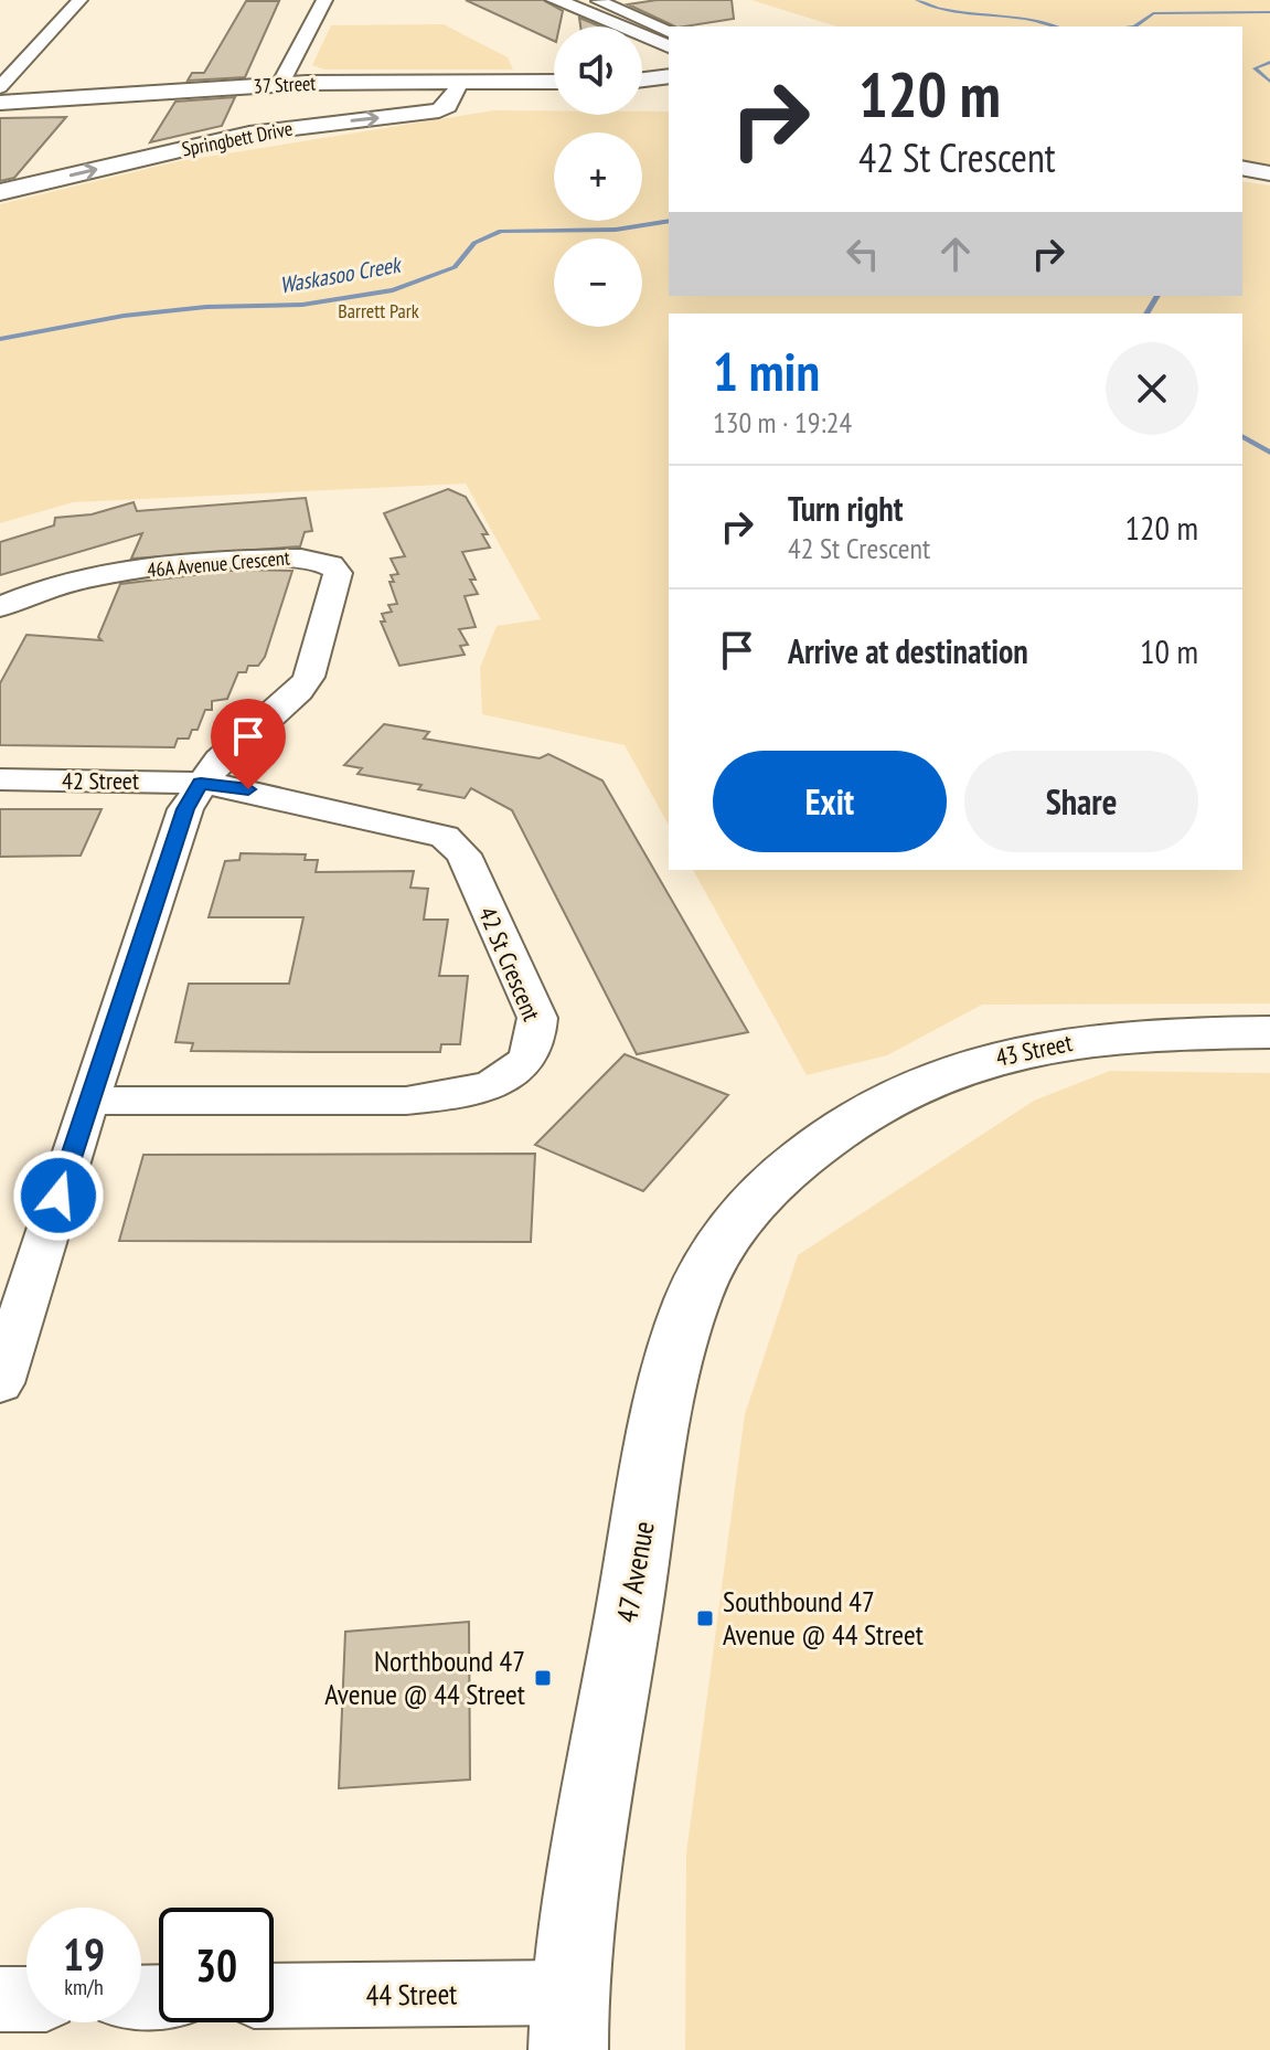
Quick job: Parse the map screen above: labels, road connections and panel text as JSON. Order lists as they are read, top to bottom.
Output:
{
  "streets": {
    "street": [
      "37 Street",
      "Springbett Drive",
      "46A Avenue Crescent",
      "42 Street",
      "42 St Crescent",
      "43 Street",
      "47 Avenue",
      "44 Street"
    ]
  },
  "crossings": [
    ["37 Street", "Springbett Drive"],
    ["46A Avenue Crescent", "42 Street"],
    ["46A Avenue Crescent", "42 St Crescent"],
    ["42 Street", "42 St Crescent"],
    ["43 Street", "47 Avenue"],
    ["47 Avenue", "44 Street"]
  ],
  "one_way": ["Springbett Drive"],
  "water": ["Waskasoo Creek"],
  "parks": ["Barrett Park"],
  "places": {
    "transit": ["Southbound 47 Avenue @ 44 Street", "Northbound 47 Avenue @ 44 Street"]
  },
  "page": {
    "map_buttons": ["+", "−"],
    "turn": ["120 m", "42 St Crescent"],
    "heading": ["1 min", "130 m · 19:24"],
    "list": [
      {
        "name": "Turn right",
        "note": "42 St Crescent",
        "value": "120 m"
      },
      {
        "name": "Arrive at destination",
        "value": "10 m"
      }
    ],
    "buttons": ["Exit", "Share"],
    "speed": "19 km/h",
    "limit": "30"
  }
}
